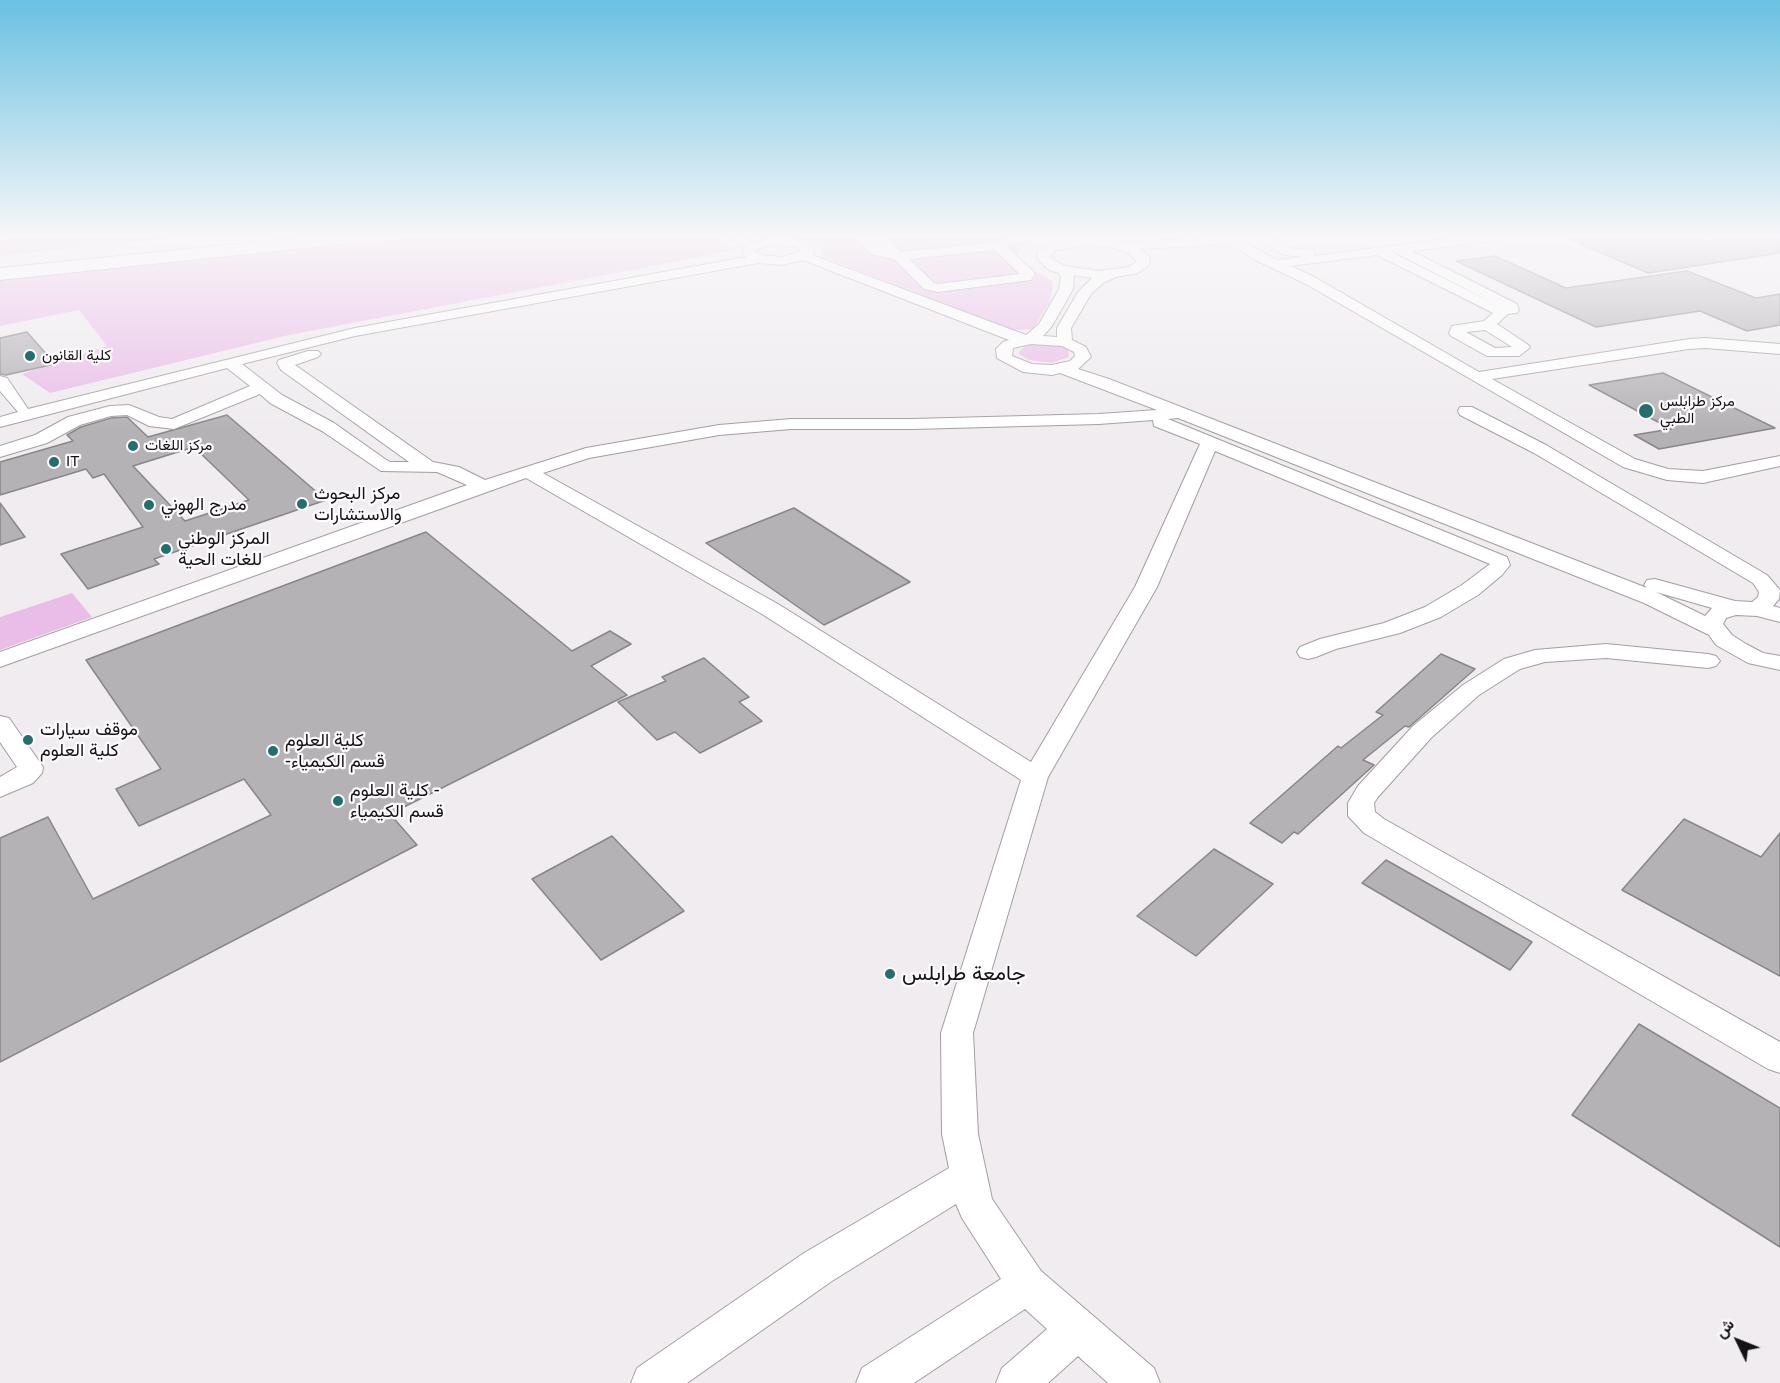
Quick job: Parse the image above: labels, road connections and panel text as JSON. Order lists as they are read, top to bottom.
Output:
{
  "places": [
    "كلية القانون",
    "مركز طرابلس الطبي",
    "مركز اللغات",
    "IT",
    "مركز البحوث والاستشارات",
    "مدرج الهوني",
    "المركز الوطني للغات الحية",
    "موقف سيارات كلية العلوم",
    "كلية العلوم -قسم الكيمياء",
    "كلية العلوم - قسم الكيمياء",
    "جامعة طرابلس"
  ],
  "north": "top left"
}
